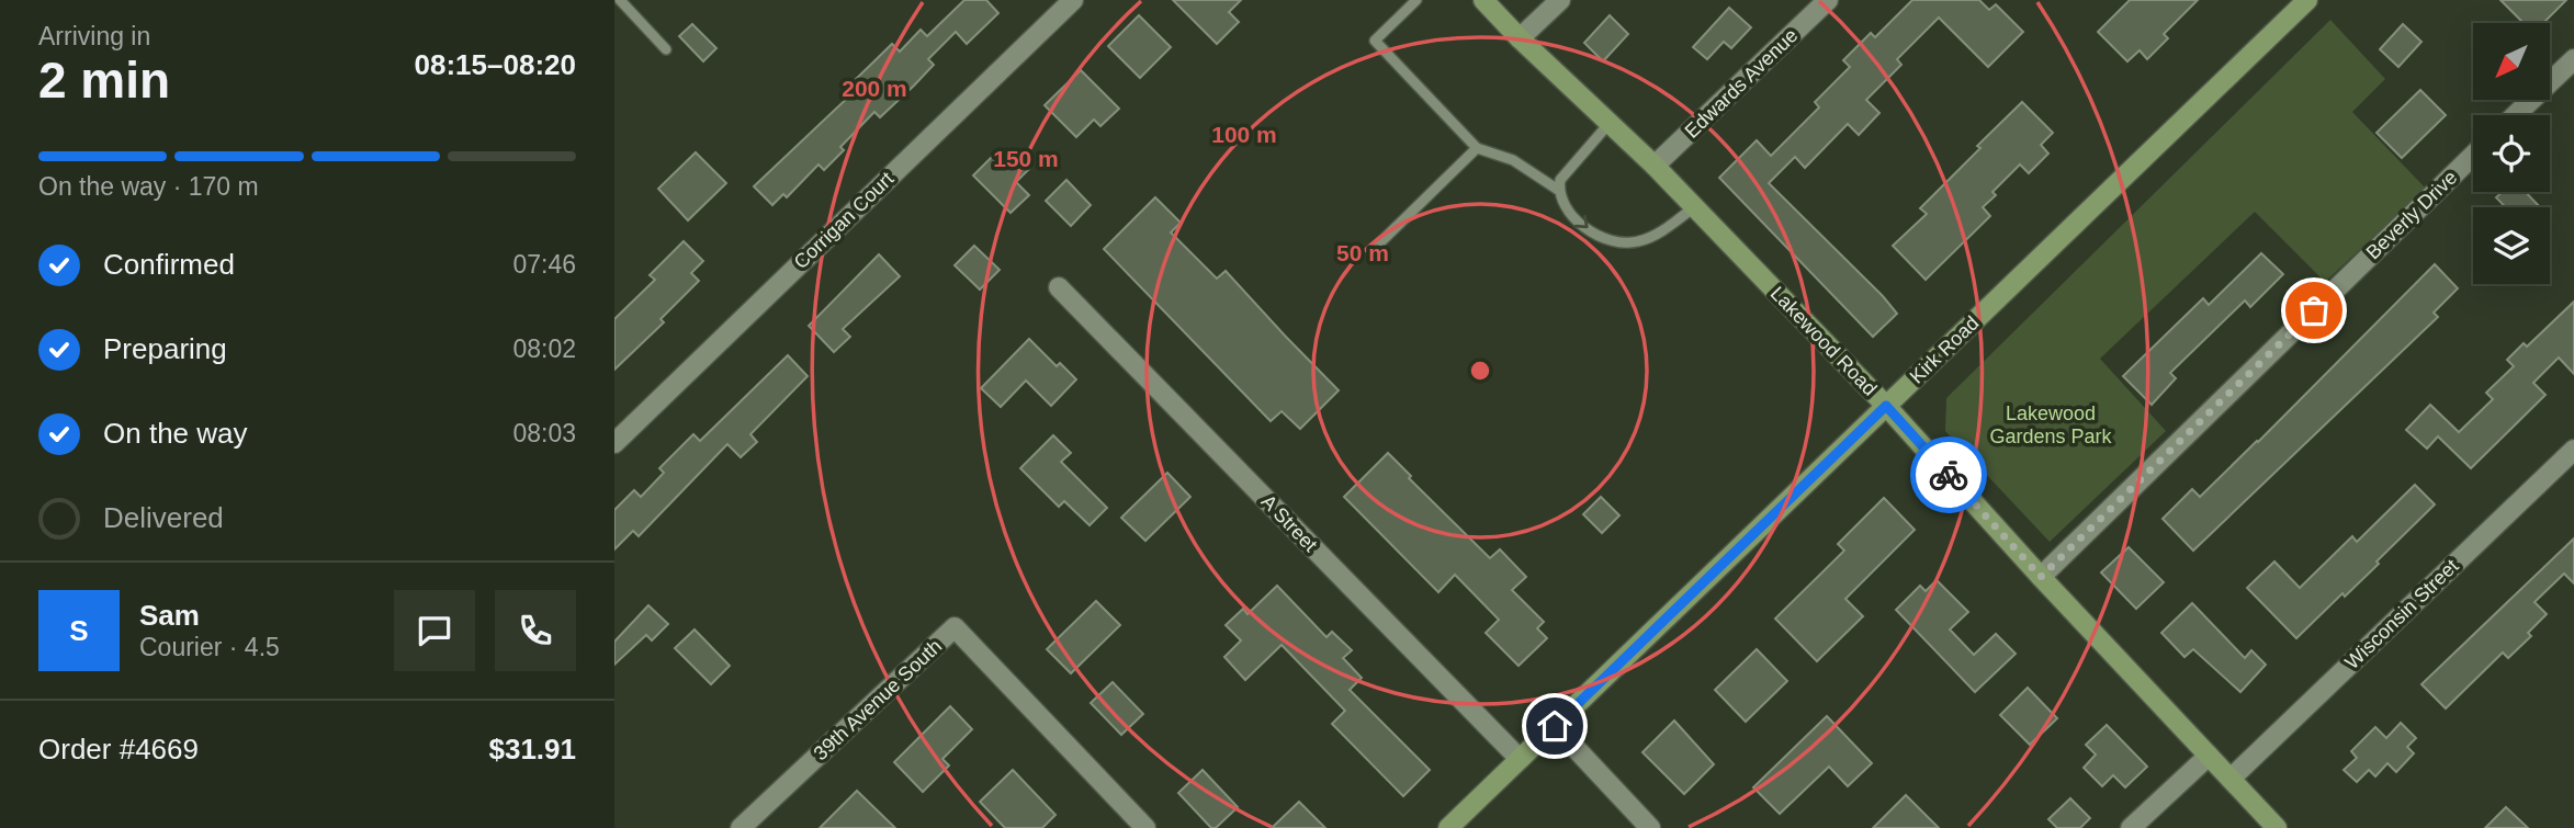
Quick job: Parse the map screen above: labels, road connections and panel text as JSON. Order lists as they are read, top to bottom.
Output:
{
  "streets": {
    "street": [
      "Edwards Avenue",
      "Beverly Drive",
      "Corrigan Court",
      "Lakewood Road",
      "Kirk Road",
      "A Street",
      "Wisconsin Street",
      "39th Avenue South"
    ]
  },
  "crossings": [
    ["Edwards Avenue", "Lakewood Road"],
    ["Beverly Drive", "Lakewood Road"],
    ["Lakewood Road", "Kirk Road"],
    ["Lakewood Road", "Wisconsin Street"],
    ["Kirk Road", "A Street"]
  ],
  "parks": ["Lakewood Gardens Park"],
  "north": "bottom left",
  "page": {
    "heading": ["2 min", "Arriving in", "08:15–08:20"],
    "panel": [
      "Sam",
      "Courier · 4.5",
      "Order #4669",
      "$31.91"
    ],
    "bar": "On the way · 170 m",
    "list": [
      ["Confirmed", "07:46"],
      ["Preparing", "08:02"],
      ["On the way", "08:03"],
      "Delivered"
    ],
    "round": "S"
  },
  "rings": [
    "200 m",
    "100 m",
    "150 m",
    "50 m"
  ]
}
